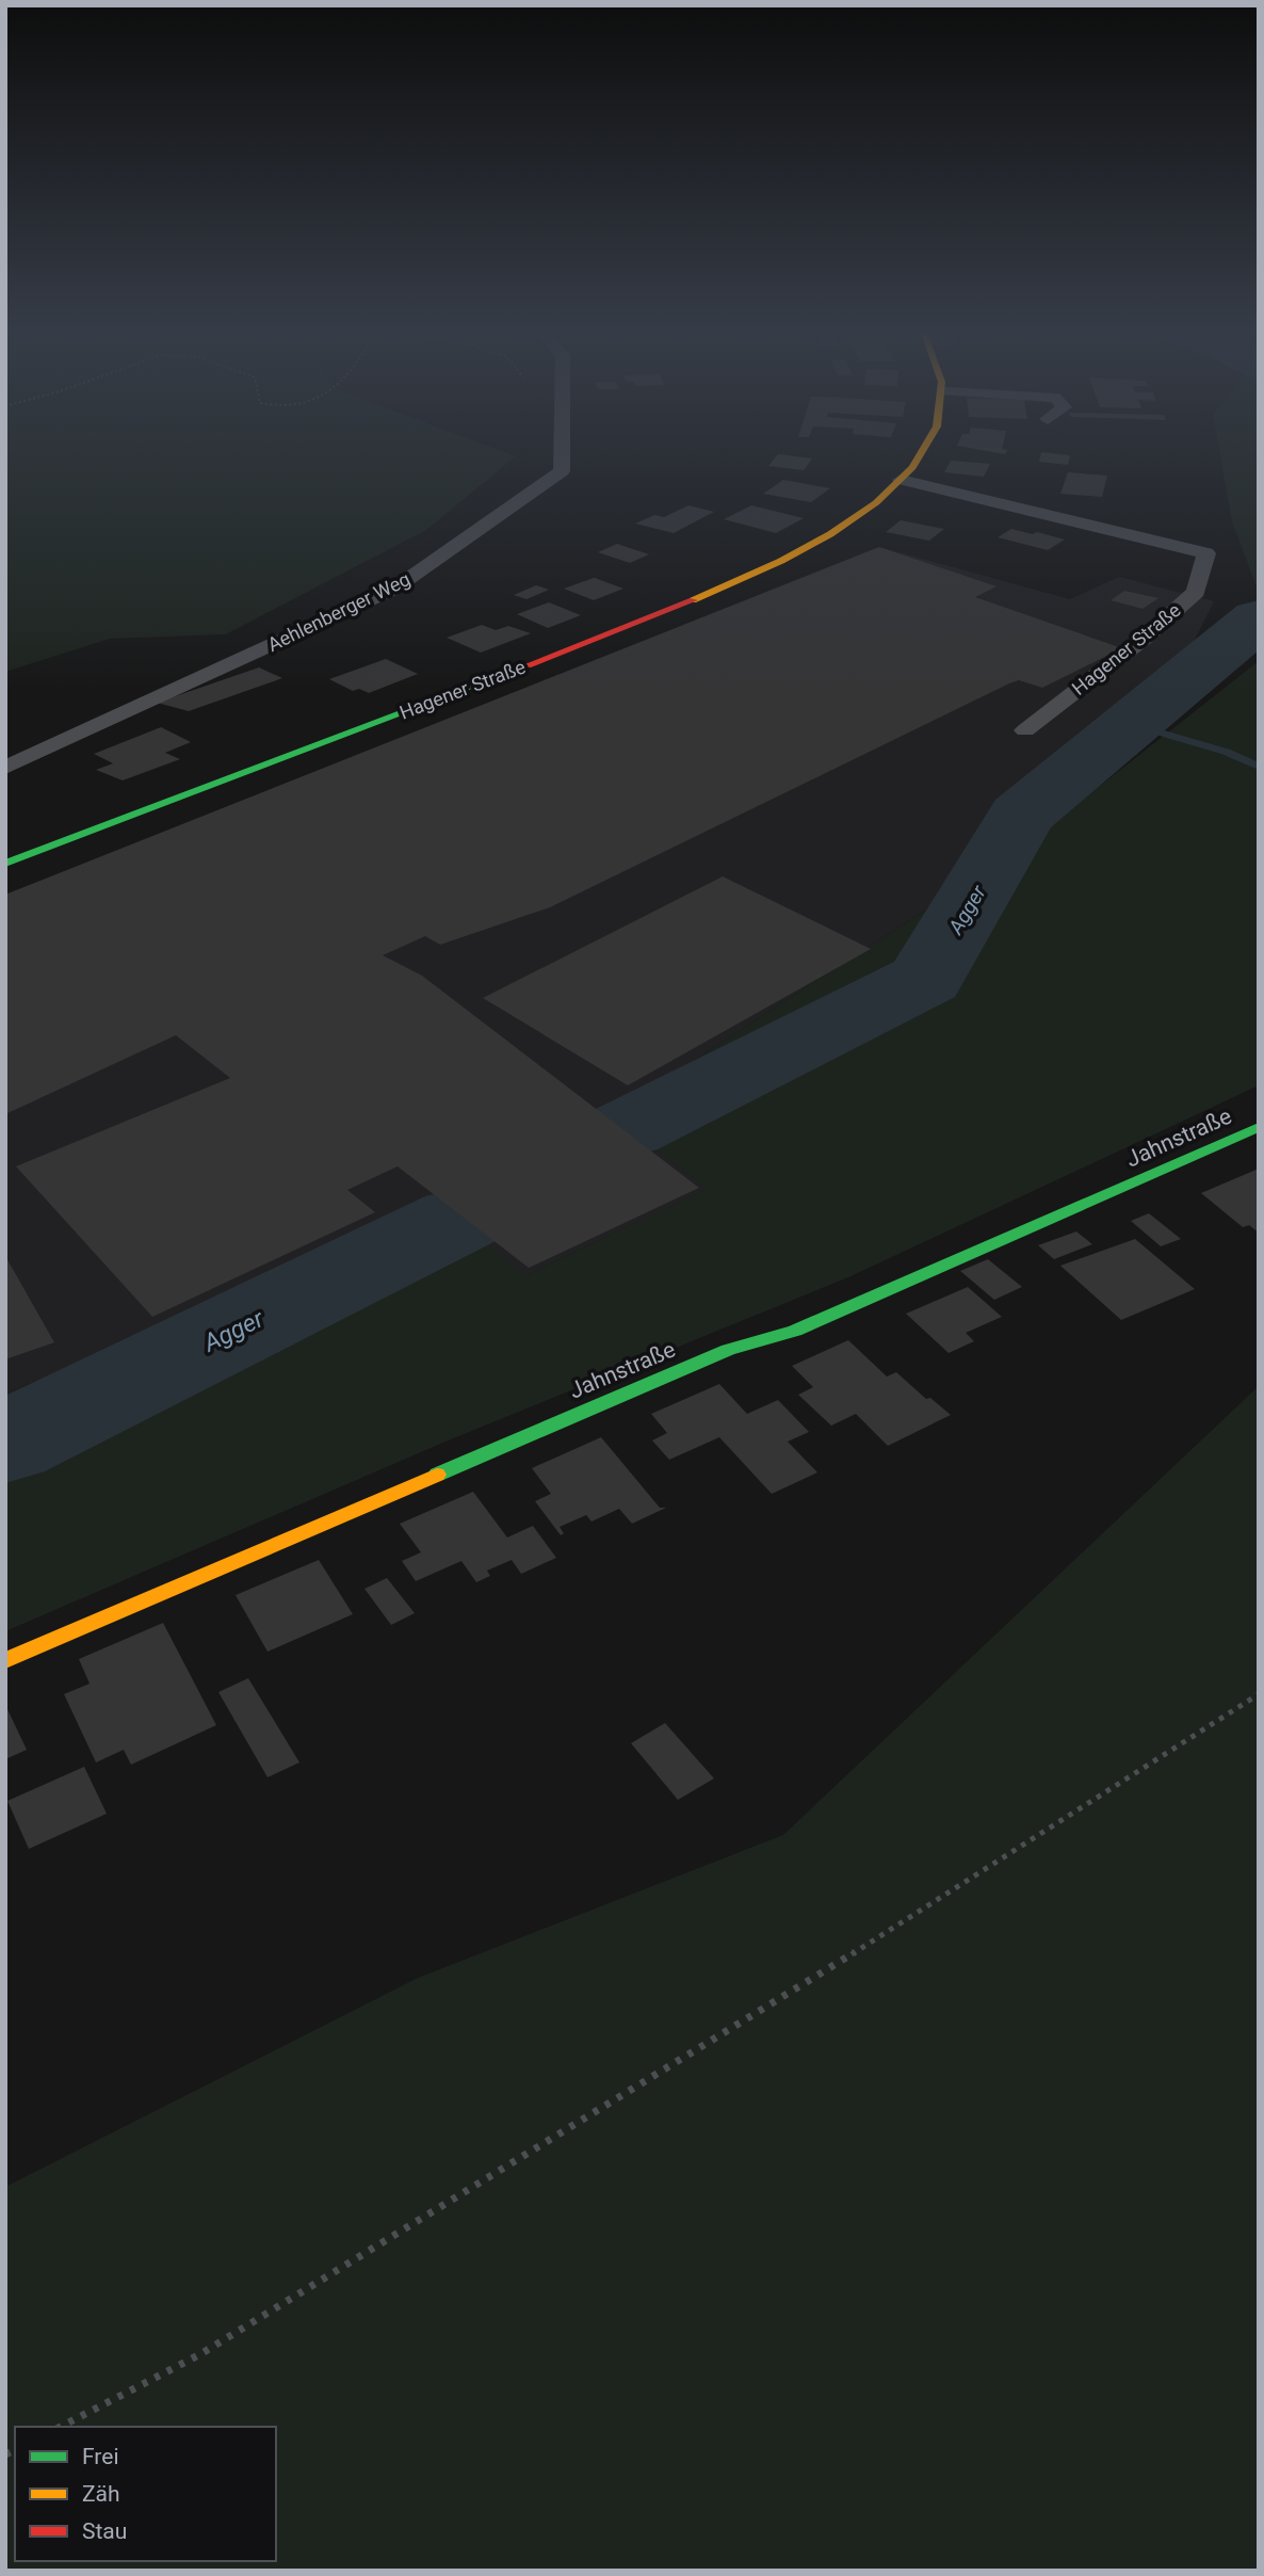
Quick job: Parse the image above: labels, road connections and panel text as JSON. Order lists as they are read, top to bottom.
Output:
{
  "streets": {
    "main road": ["Hagener Straße", "Jahnstraße"],
    "lane": ["Aehlenberger Weg"]
  },
  "water": ["Agger"],
  "legend": ["Frei", "Zäh", "Stau"]
}
